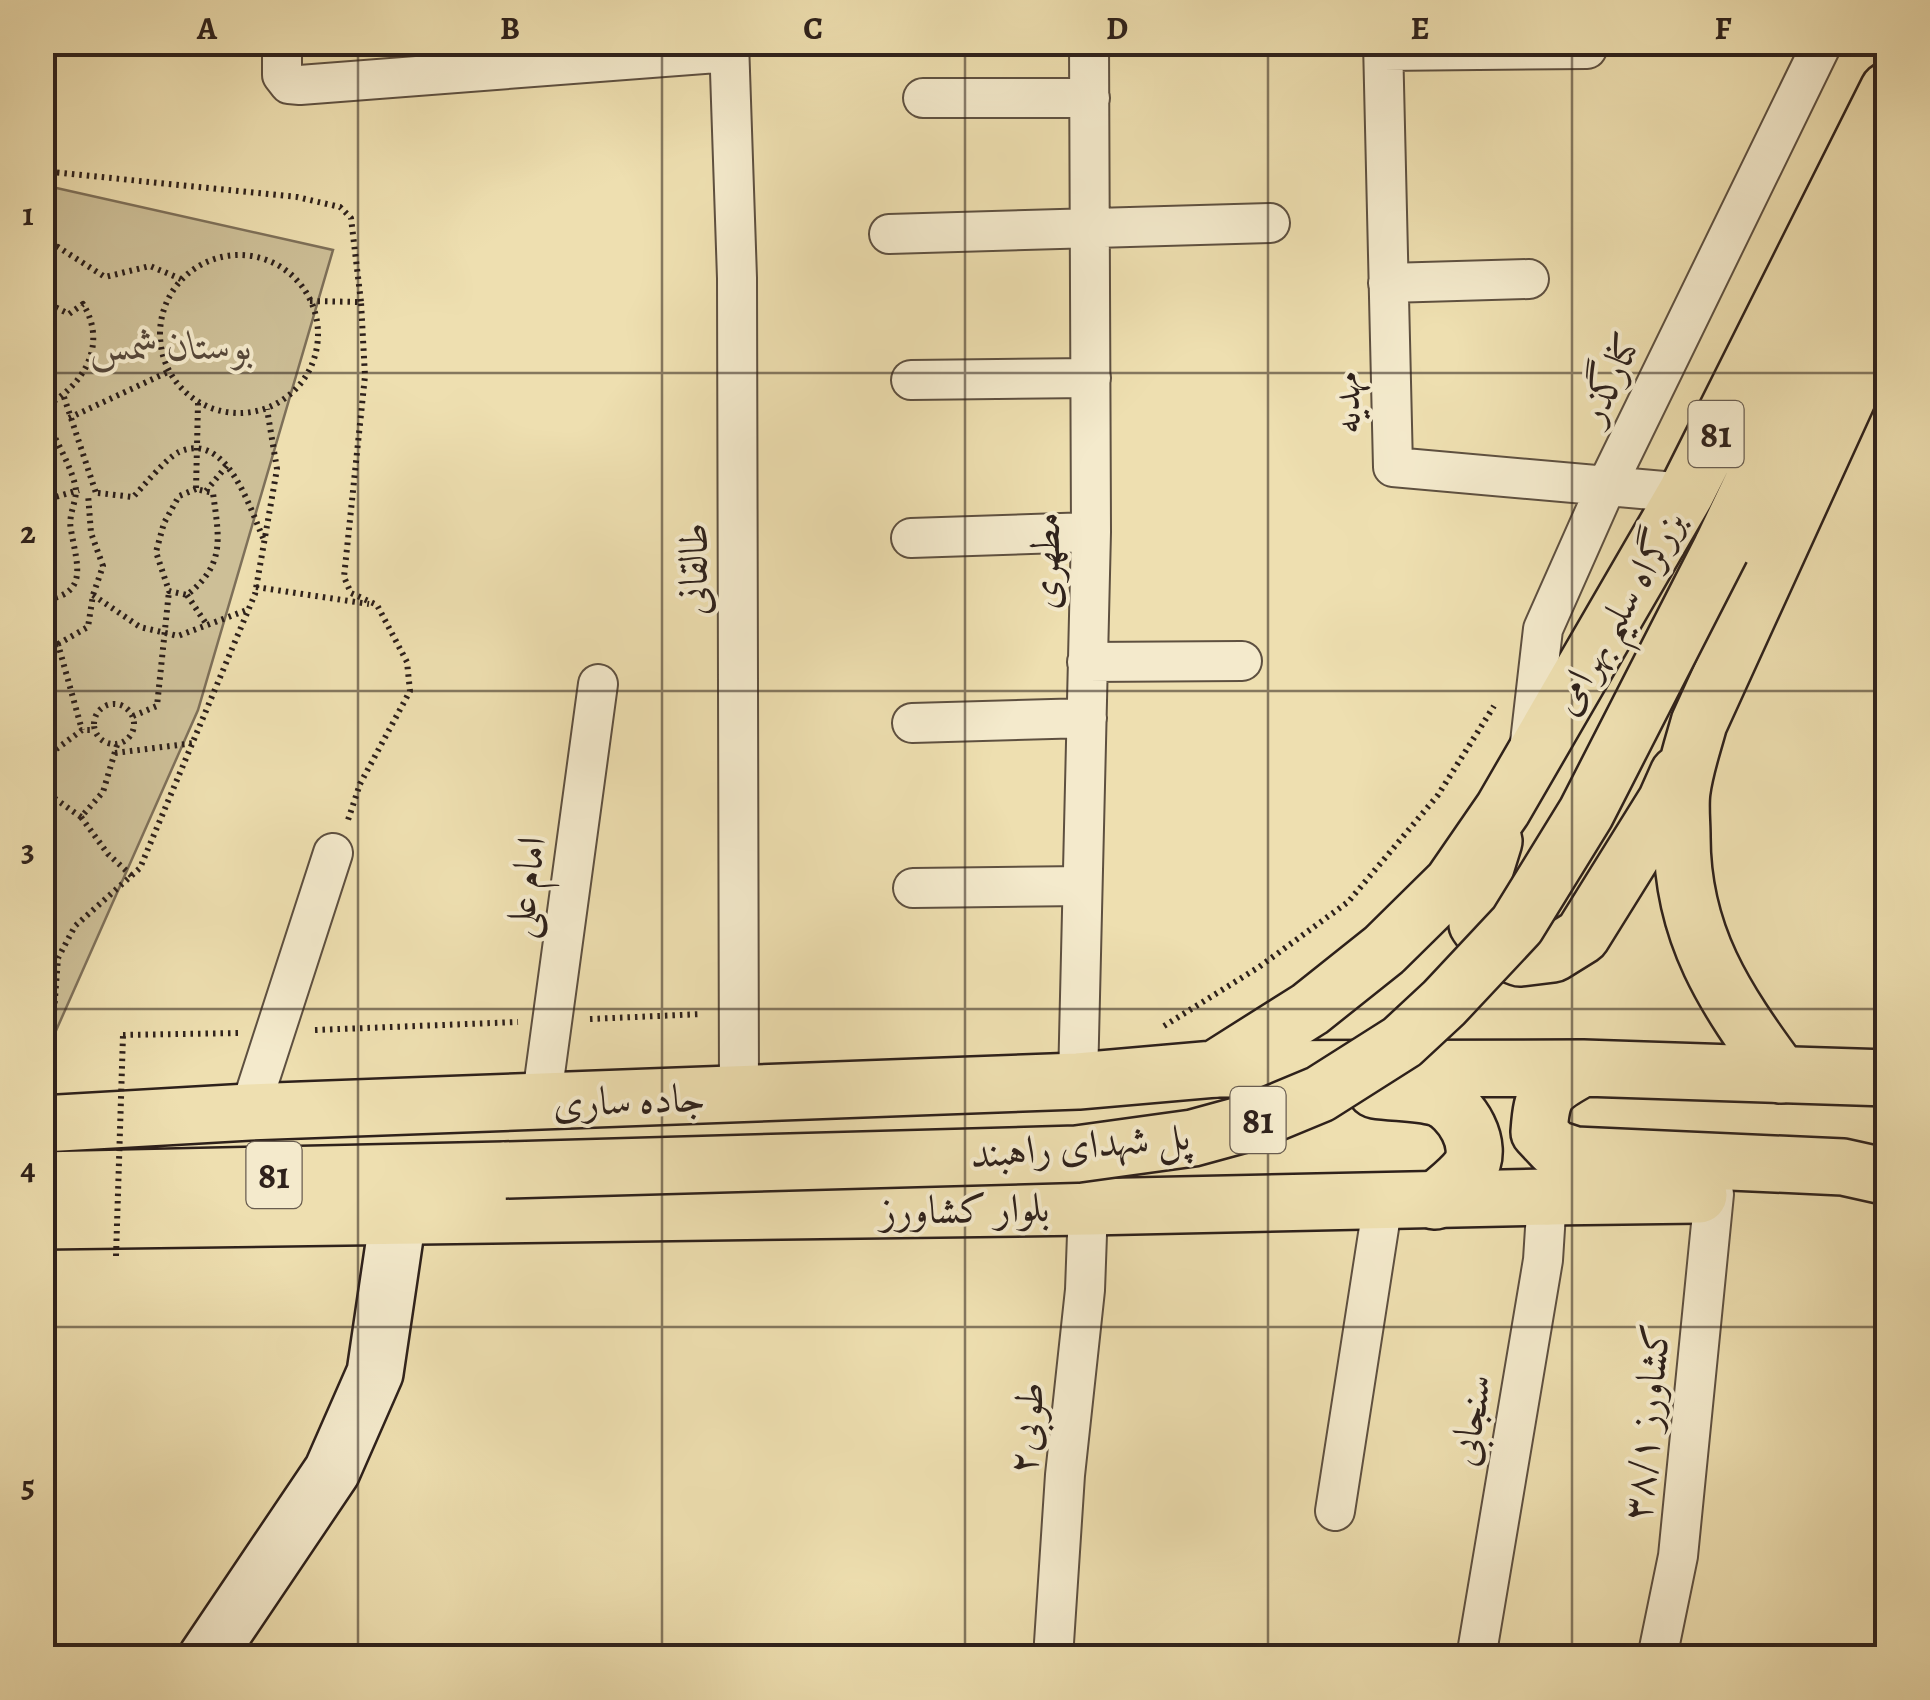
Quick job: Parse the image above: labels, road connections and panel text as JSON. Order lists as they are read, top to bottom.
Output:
{
  "streets": {
    "main road": [
      "81",
      "بزرگراه سلیم بهرامی",
      "جاده ساری",
      "پل شهدای راهبند",
      "بلوار کشاورز"
    ],
    "street": [
      "کنارگذر",
      "مهدیه",
      "مطهری",
      "طالقانی",
      "امام علی",
      "سنجابی",
      "کشاورز ۳۸/۱",
      "طوبی۲"
    ]
  },
  "crossings": [
    ["کنارگذر", "مهدیه"],
    ["کنارگذر", "81"],
    ["کنارگذر", "بزرگراه سلیم بهرامی"],
    ["مهدیه", "بزرگراه سلیم بهرامی"],
    ["81", "بزرگراه سلیم بهرامی"],
    ["81", "جاده ساری"],
    ["مطهری", "جاده ساری"],
    ["طالقانی", "جاده ساری"],
    ["امام علی", "جاده ساری"],
    ["بلوار کشاورز", "سنجابی"],
    ["بلوار کشاورز", "کشاورز ۳۸/۱"],
    ["بلوار کشاورز", "طوبی۲"]
  ],
  "parks": ["بوستان شمس"],
  "grid": {
    "columns": [
      "A",
      "B",
      "C",
      "D",
      "E",
      "F"
    ],
    "rows": [
      "1",
      "2",
      "3",
      "4",
      "5"
    ]
  }
}
